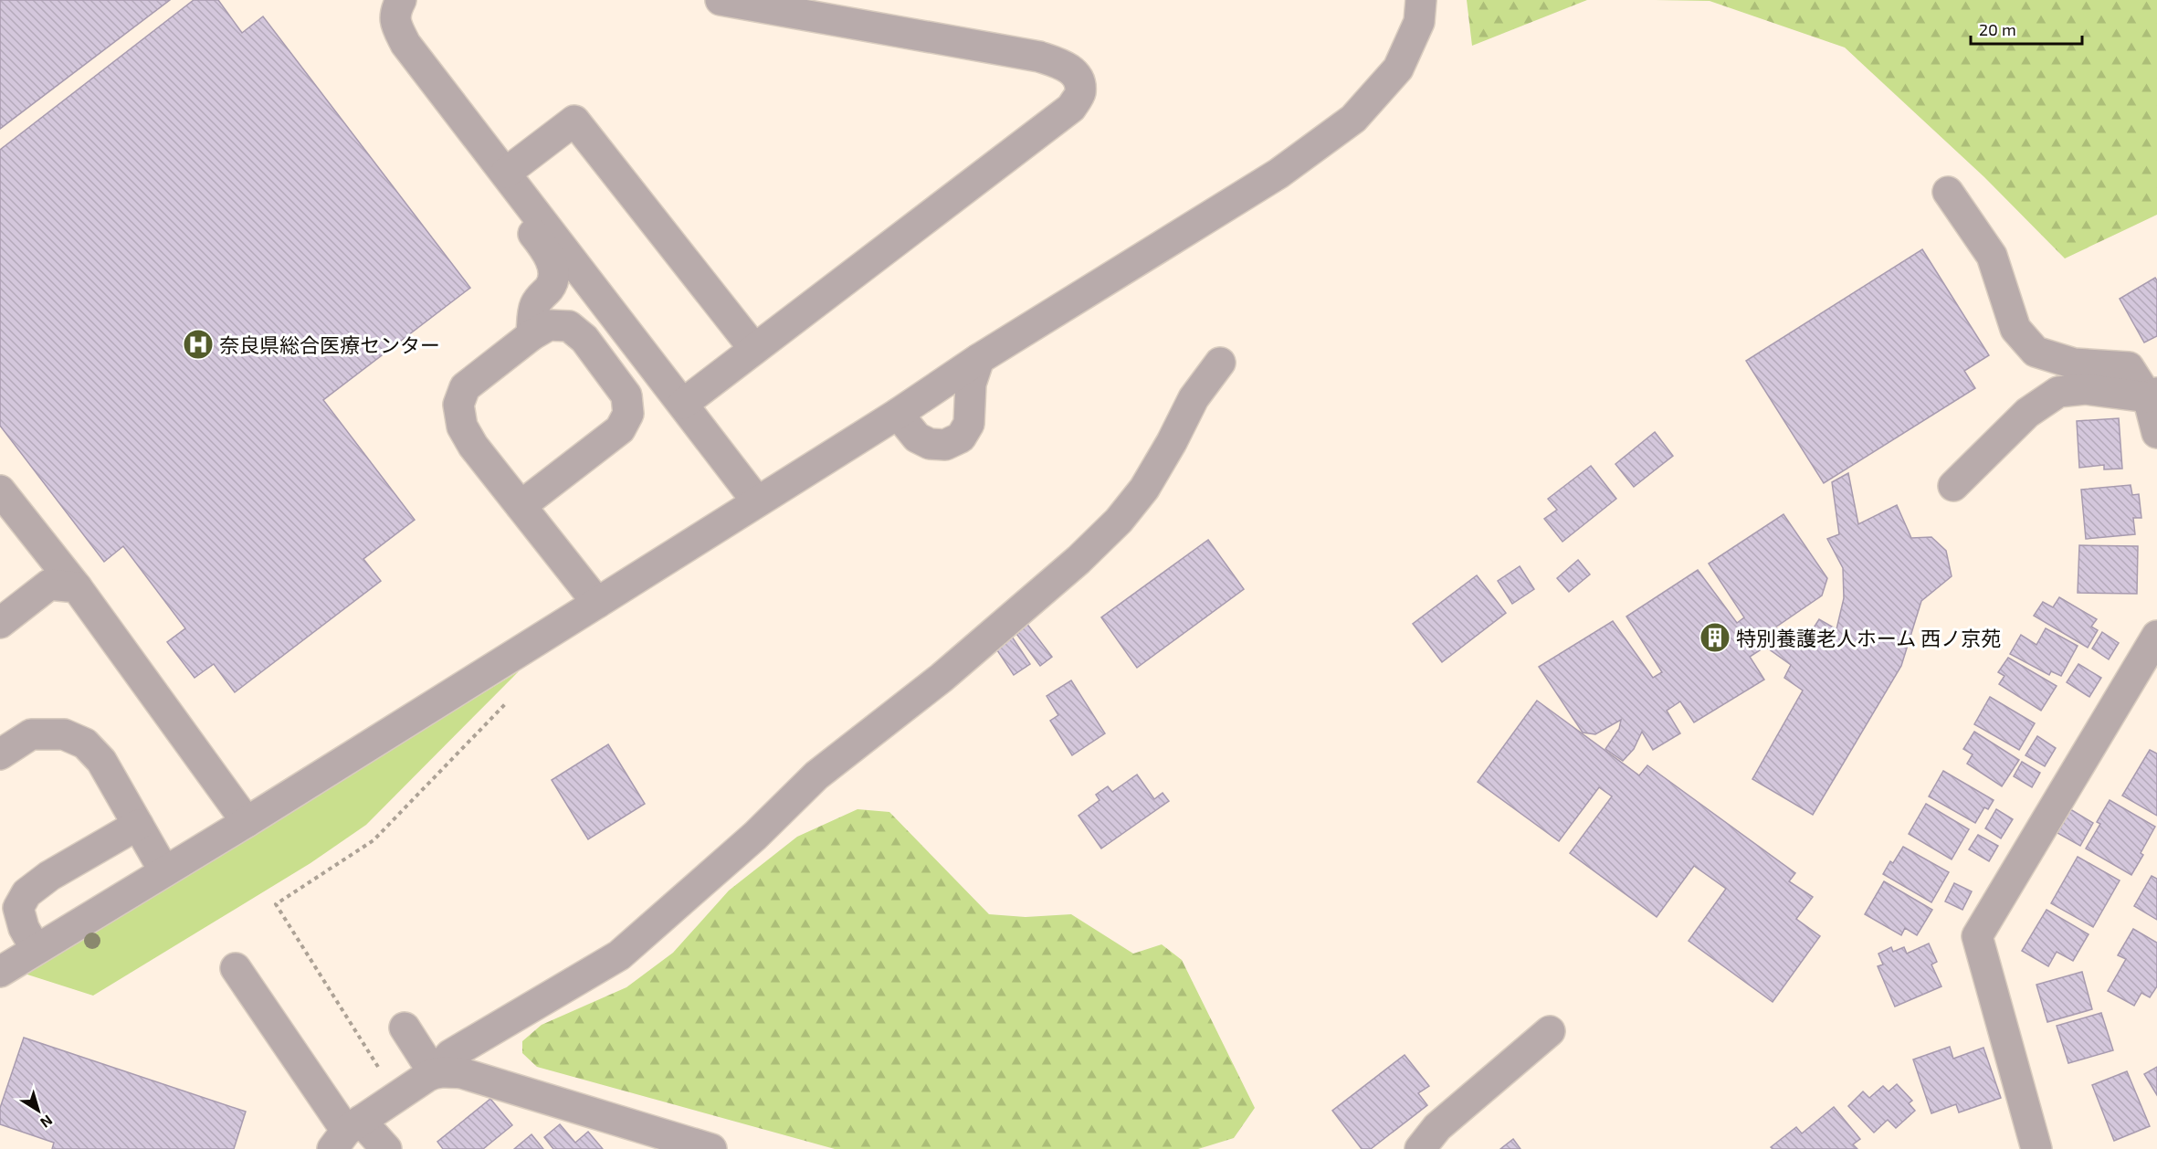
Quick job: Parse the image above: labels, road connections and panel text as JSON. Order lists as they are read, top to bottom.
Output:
{
  "places": {
    "hospital": ["奈良県総合医療センター"],
    "building": ["特別養護老人ホーム 西ノ京苑"]
  },
  "scale_bar": "20 m",
  "north": "bottom right"
}
